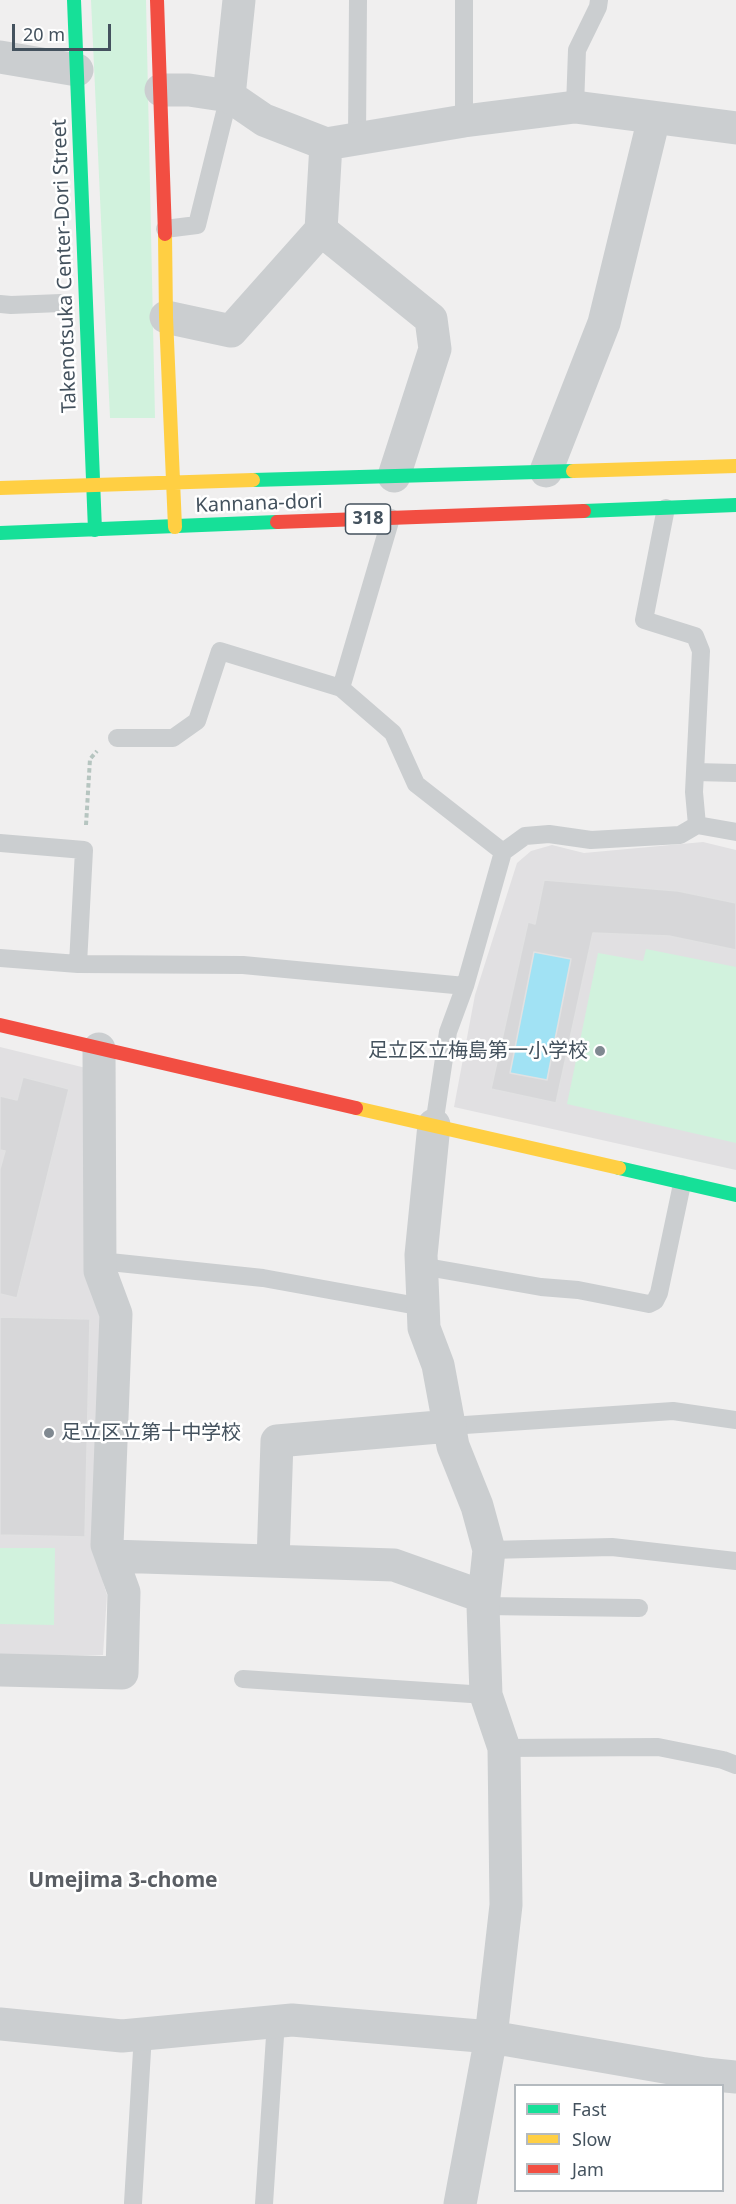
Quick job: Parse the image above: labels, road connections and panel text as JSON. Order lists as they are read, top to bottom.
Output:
{
  "streets": {
    "street": ["Takenotsuka Center-Dori Street", "Kannana-dori", "318"]
  },
  "crossings": [
    ["Takenotsuka Center-Dori Street", "Kannana-dori"]
  ],
  "districts": ["Umejima 3-chome"],
  "places": ["足立区立梅島第一小学校", "足立区立第十中学校"],
  "legend": ["Fast", "Slow", "Jam"],
  "scale_bar": "20 m"
}
